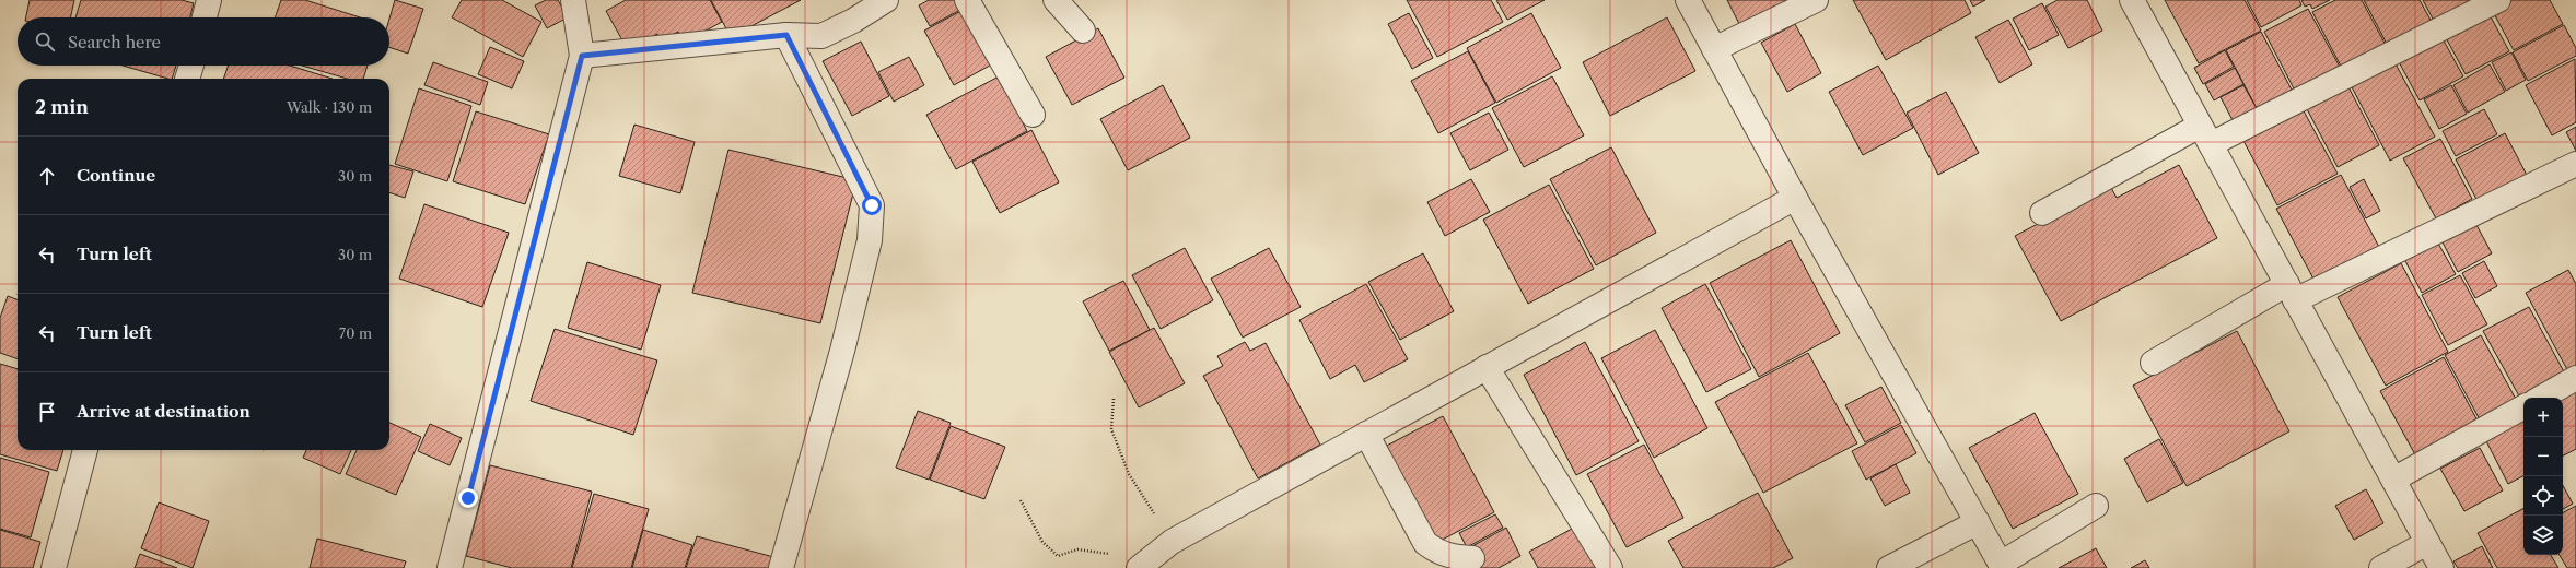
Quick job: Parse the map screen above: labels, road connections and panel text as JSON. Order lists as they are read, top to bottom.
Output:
{
  "page": {
    "search": "Search here",
    "heading": ["2 min", "Walk · 130 m"],
    "list": [
      ["Continue", "30 m"],
      ["Turn left", "30 m"],
      ["Turn left", "70 m"],
      "Arrive at destination"
    ],
    "map_buttons": ["+", "−"]
  }
}
